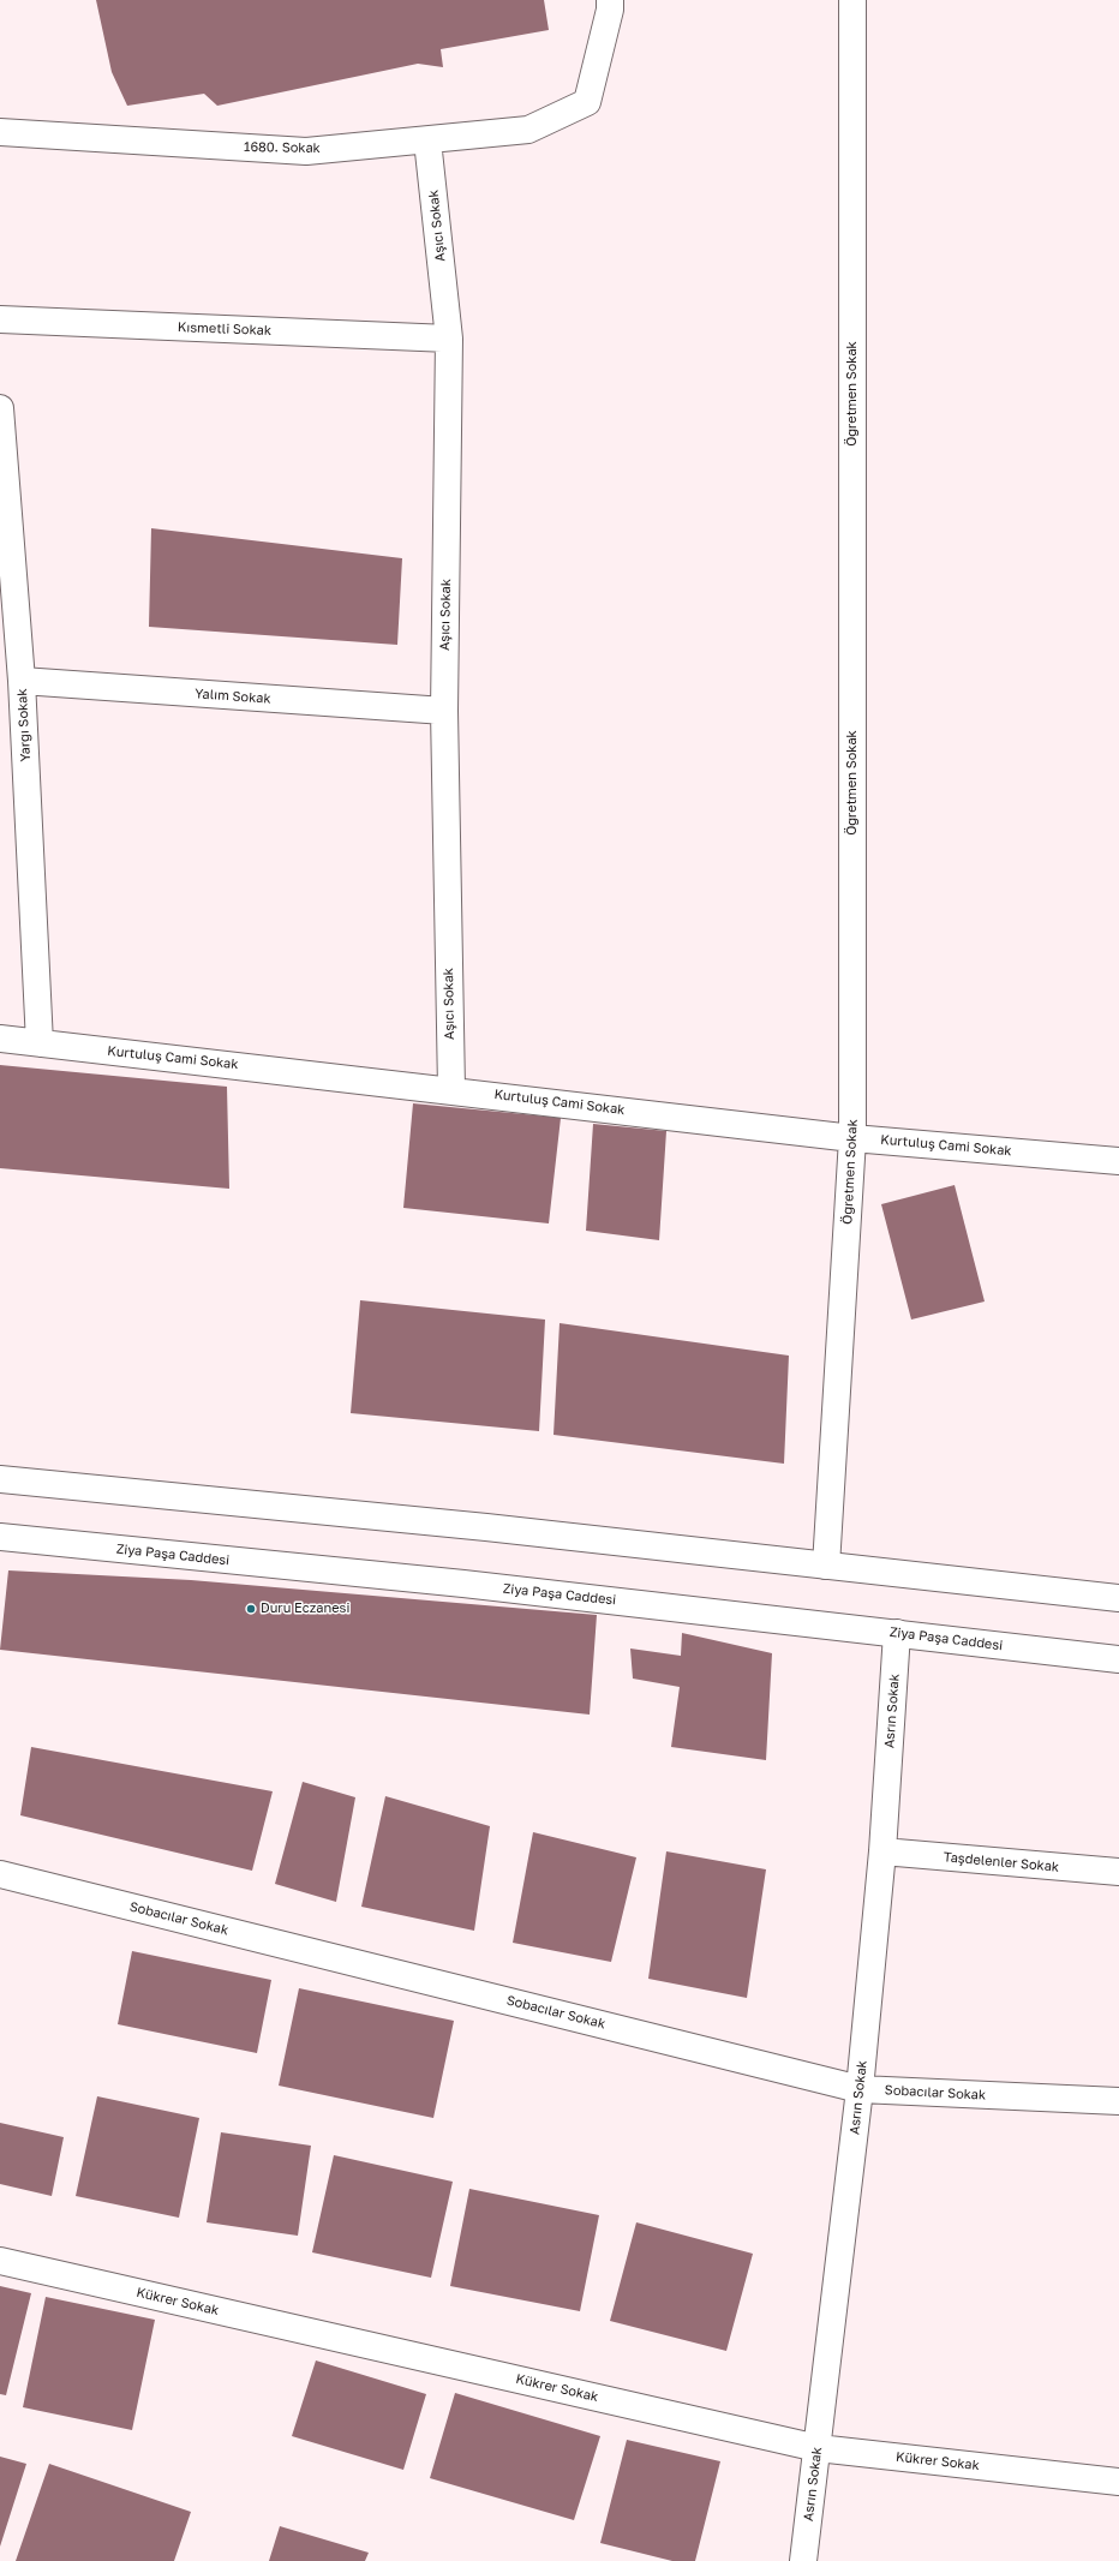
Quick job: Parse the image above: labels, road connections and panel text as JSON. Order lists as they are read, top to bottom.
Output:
{
  "streets": {
    "street": [
      "1680. Sokak",
      "Aşıcı Sokak",
      "Kısmetli Sokak",
      "Öğretmen Sokak",
      "Yalım Sokak",
      "Yargı Sokak",
      "Kurtuluş Cami Sokak",
      "Ziya Paşa Caddesi",
      "Asrın Sokak",
      "Taşdelenler Sokak",
      "Sobacılar Sokak",
      "Kükrer Sokak"
    ]
  },
  "crossings": [
    ["1680. Sokak", "Aşıcı Sokak"],
    ["Aşıcı Sokak", "Kısmetli Sokak"],
    ["Aşıcı Sokak", "Yalım Sokak"],
    ["Aşıcı Sokak", "Kurtuluş Cami Sokak"],
    ["Öğretmen Sokak", "Kurtuluş Cami Sokak"],
    ["Yalım Sokak", "Yargı Sokak"],
    ["Yargı Sokak", "Kurtuluş Cami Sokak"],
    ["Ziya Paşa Caddesi", "Asrın Sokak"],
    ["Asrın Sokak", "Taşdelenler Sokak"],
    ["Asrın Sokak", "Sobacılar Sokak"],
    ["Asrın Sokak", "Kükrer Sokak"]
  ],
  "places": ["Duru Eczanesi"]
}
